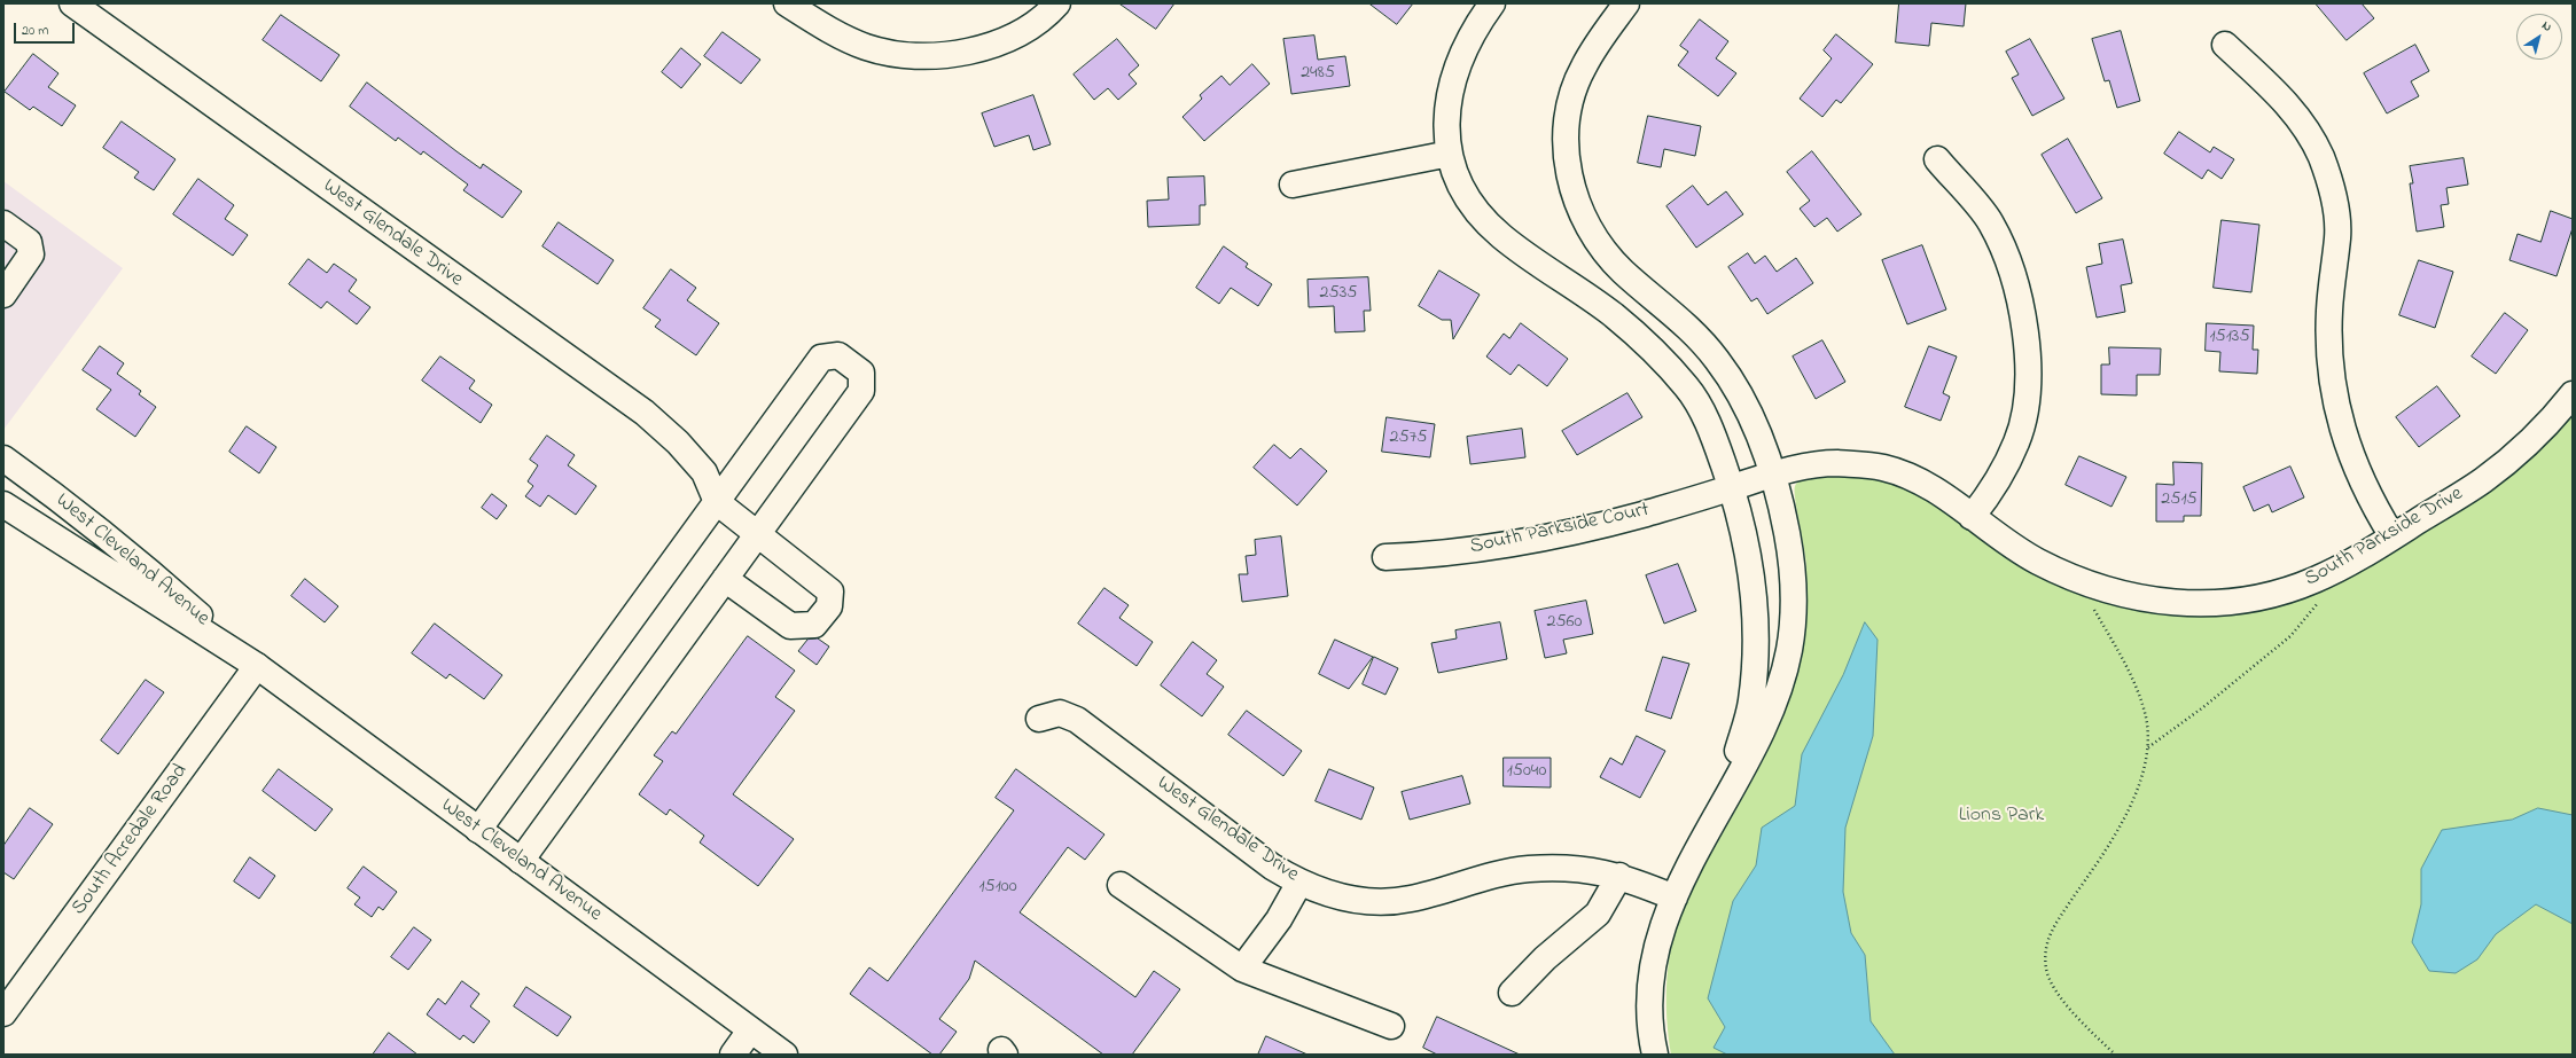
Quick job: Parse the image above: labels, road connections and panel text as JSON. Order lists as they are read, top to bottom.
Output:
{
  "streets": {
    "street": [
      "West Glendale Drive",
      "South Parkside Court",
      "South Parkside Drive",
      "West Cleveland Avenue",
      "South Acredale Road"
    ]
  },
  "crossings": [
    ["South Parkside Court", "South Parkside Drive"],
    ["West Cleveland Avenue", "South Acredale Road"]
  ],
  "parks": ["Lions Park"],
  "house_numbers": [
    "2485",
    "2535",
    "15135",
    "2575",
    "2515",
    "2560",
    "15040",
    "15100"
  ],
  "scale_bar": "20 m",
  "north": "top right"
}
